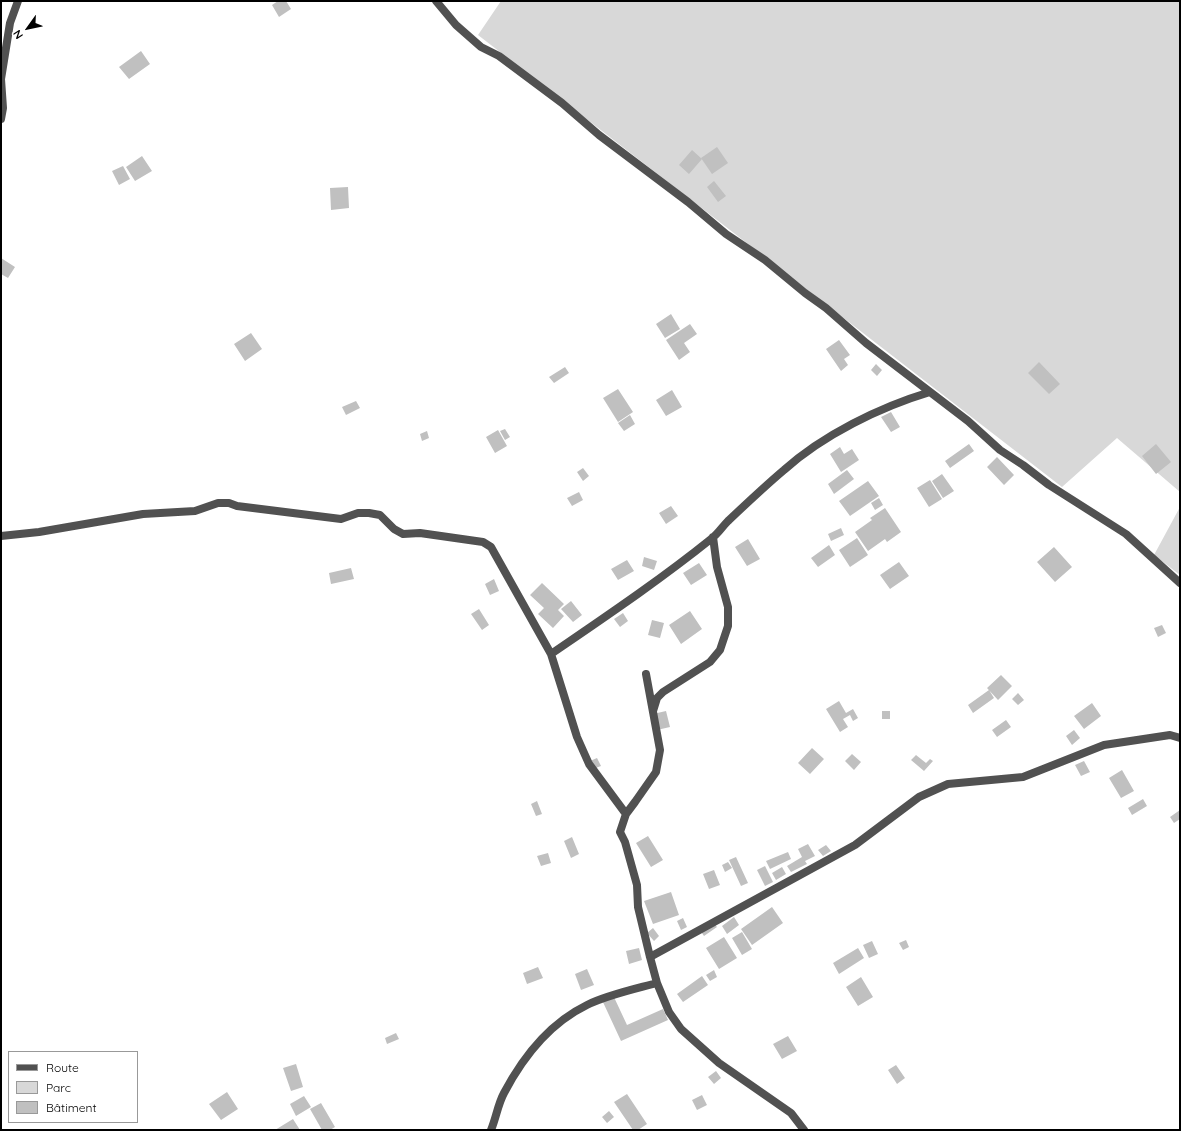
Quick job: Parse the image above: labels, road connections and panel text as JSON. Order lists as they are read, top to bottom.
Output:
{
  "legend": ["Route", "Parc", "Bâtiment"],
  "north": "bottom left"
}
